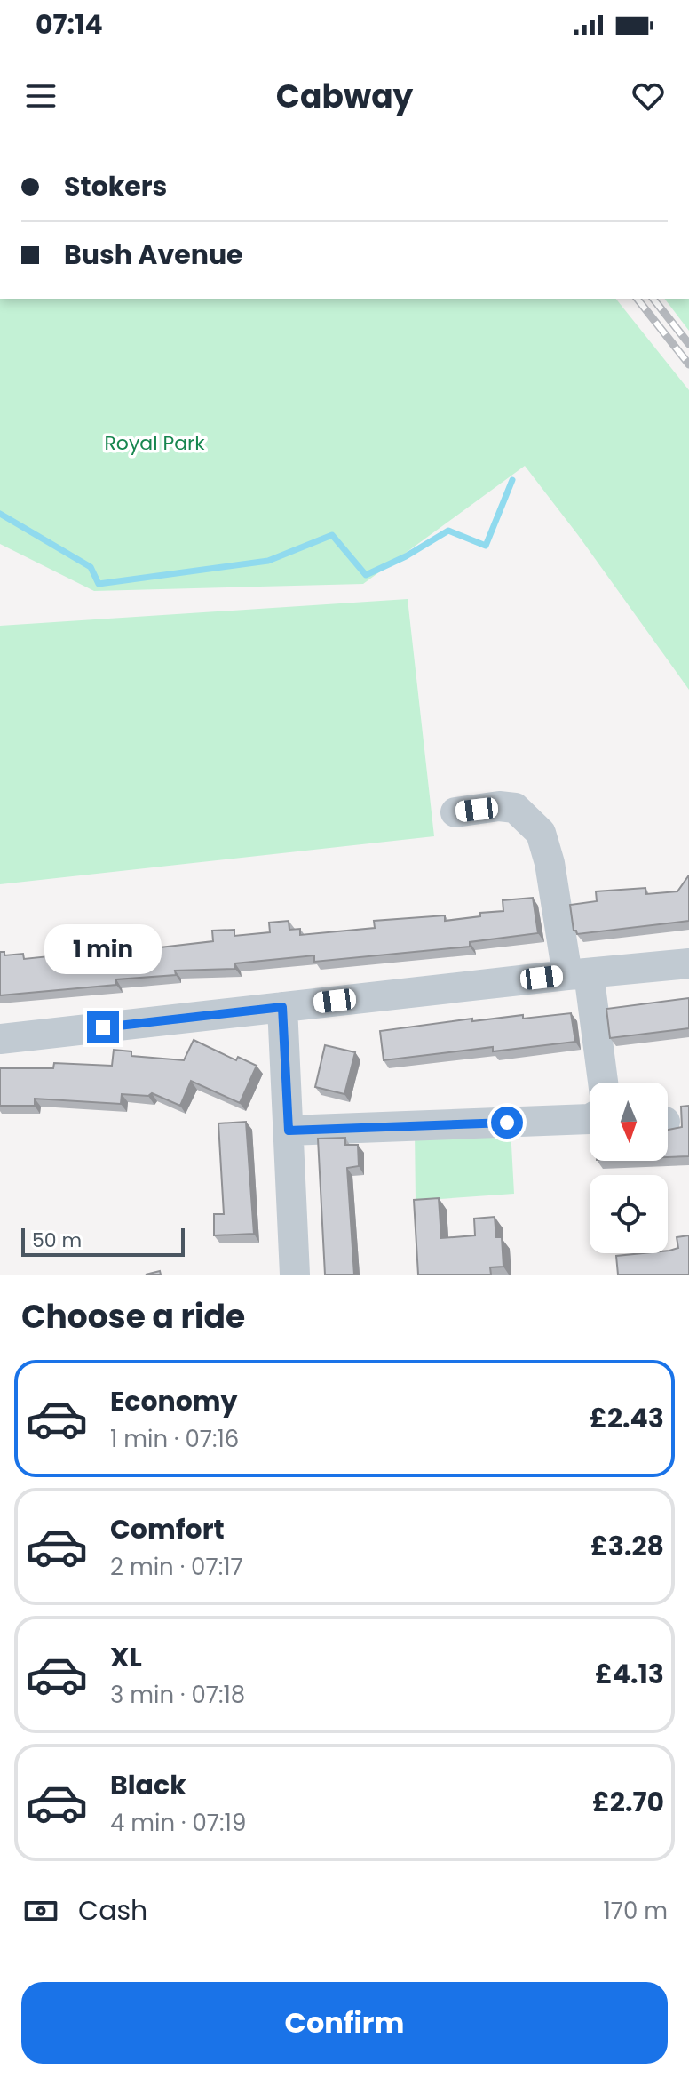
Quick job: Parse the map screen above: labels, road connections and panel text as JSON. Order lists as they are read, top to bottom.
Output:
{
  "parks": ["Royal Park"],
  "scale_bar": "50 m",
  "north": "bottom",
  "page": {
    "status": "07:14",
    "header": "Cabway",
    "banner": ["Stokers", "Bush Avenue"],
    "bubble": "1 min",
    "scale": "50 m",
    "heading": "Choose a ride",
    "list": [
      {
        "name": "Economy",
        "note": "1 min · 07:16",
        "value": "£2.43"
      },
      {
        "name": "Comfort",
        "note": "2 min · 07:17",
        "value": "£3.28"
      },
      {
        "name": "XL",
        "note": "3 min · 07:18",
        "value": "£4.13"
      },
      {
        "name": "Black",
        "note": "4 min · 07:19",
        "value": "£2.70"
      }
    ],
    "pay": ["Cash", "170 m"],
    "buttons": "Confirm"
  }
}
